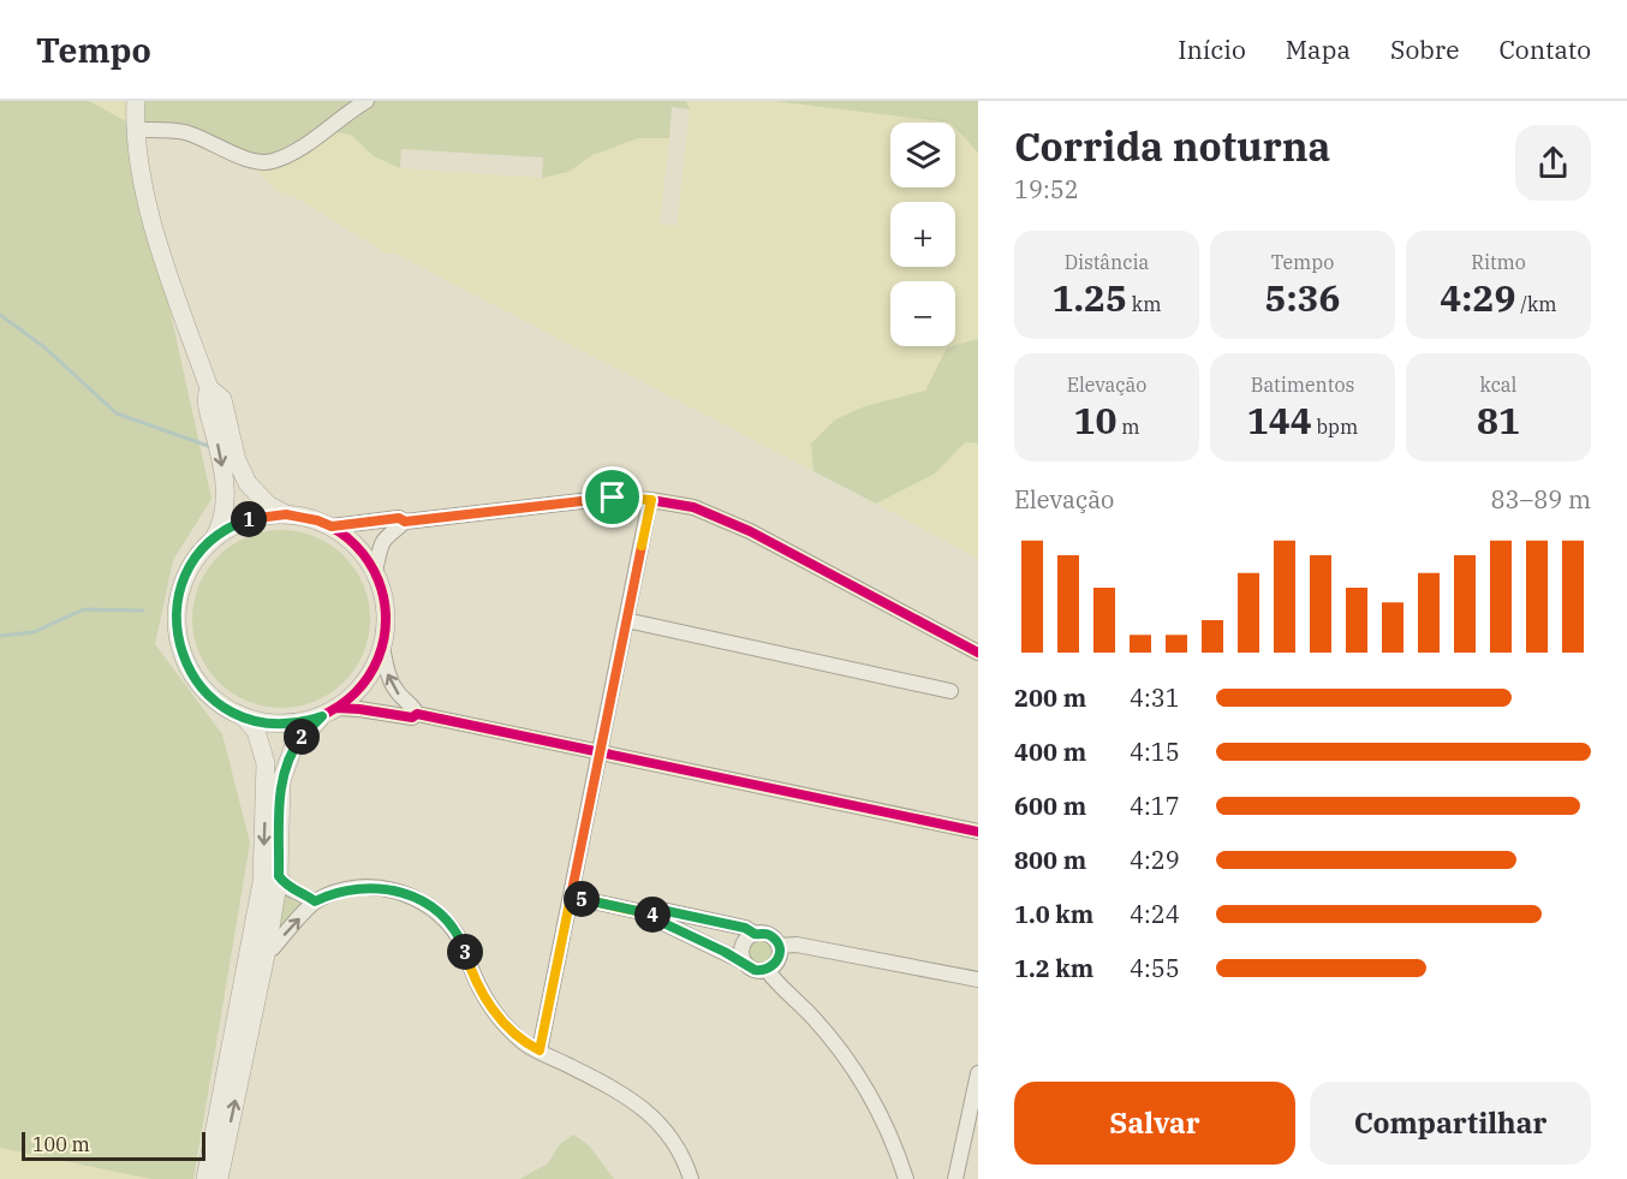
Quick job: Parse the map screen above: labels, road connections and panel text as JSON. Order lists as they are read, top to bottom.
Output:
{
  "scale_bar": "100 m",
  "page": {
    "header": "Tempo",
    "nav": [
      "Início",
      "Mapa",
      "Sobre",
      "Contato"
    ],
    "heading": ["Corrida noturna", "19:52"],
    "map_buttons": ["+", "−"],
    "stats": [
      ["Distância", "1.25 km"],
      ["Tempo", "5:36"],
      ["Ritmo", "4:29 /km"],
      ["Elevação", "10 m"],
      ["Batimentos", "144 bpm"],
      ["kcal", "81"]
    ],
    "chart": ["Elevação", "83–89 m"],
    "pins": [
      "1",
      "2",
      "5",
      "4",
      "3"
    ],
    "list": [
      {
        "name": "200 m",
        "note": "4:31"
      },
      {
        "name": "400 m",
        "note": "4:15"
      },
      {
        "name": "600 m",
        "note": "4:17"
      },
      {
        "name": "800 m",
        "note": "4:29"
      },
      {
        "name": "1.0 km",
        "note": "4:24"
      },
      {
        "name": "1.2 km",
        "note": "4:55"
      }
    ],
    "buttons": ["Salvar", "Compartilhar"],
    "scale": "100 m"
  }
}
